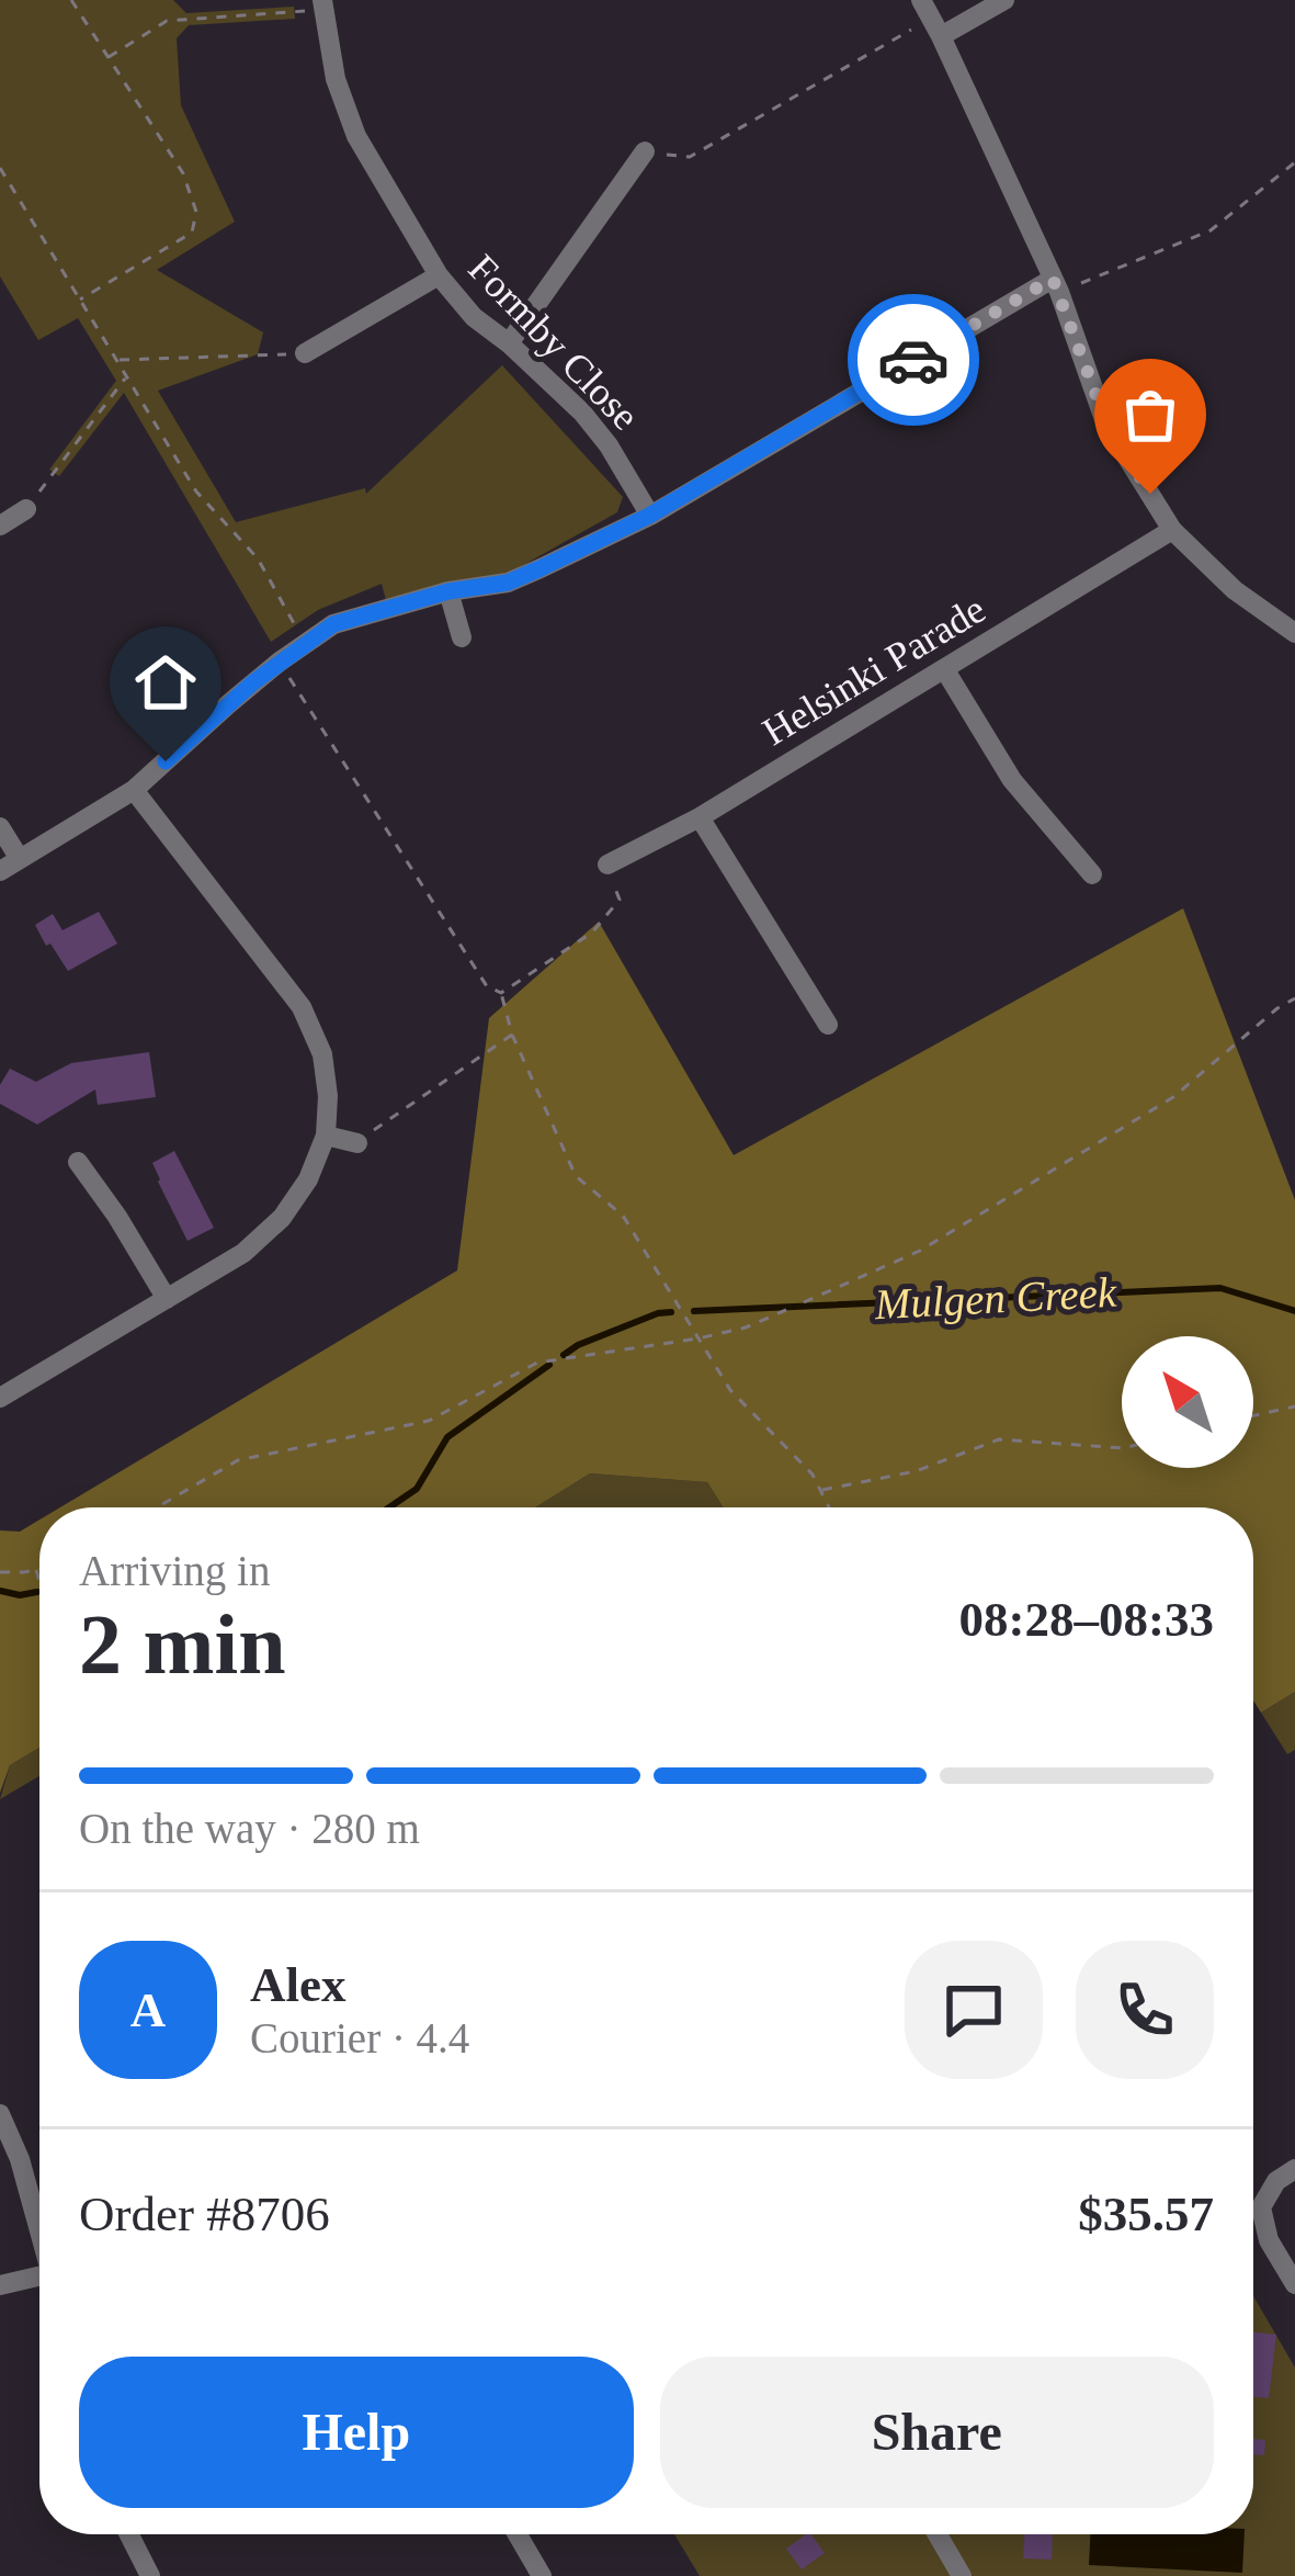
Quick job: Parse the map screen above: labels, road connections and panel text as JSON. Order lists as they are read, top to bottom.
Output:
{
  "streets": {
    "street": ["Formby Close", "Helsinki Parade"]
  },
  "water": ["Mulgen Creek"],
  "north": "top left",
  "page": {
    "heading": ["2 min", "Arriving in", "08:28–08:33"],
    "panel": [
      "Alex",
      "Courier · 4.4",
      "Order #8706",
      "$35.57"
    ],
    "bar": "On the way · 280 m",
    "round": "A",
    "buttons": ["Help", "Share"]
  }
}
